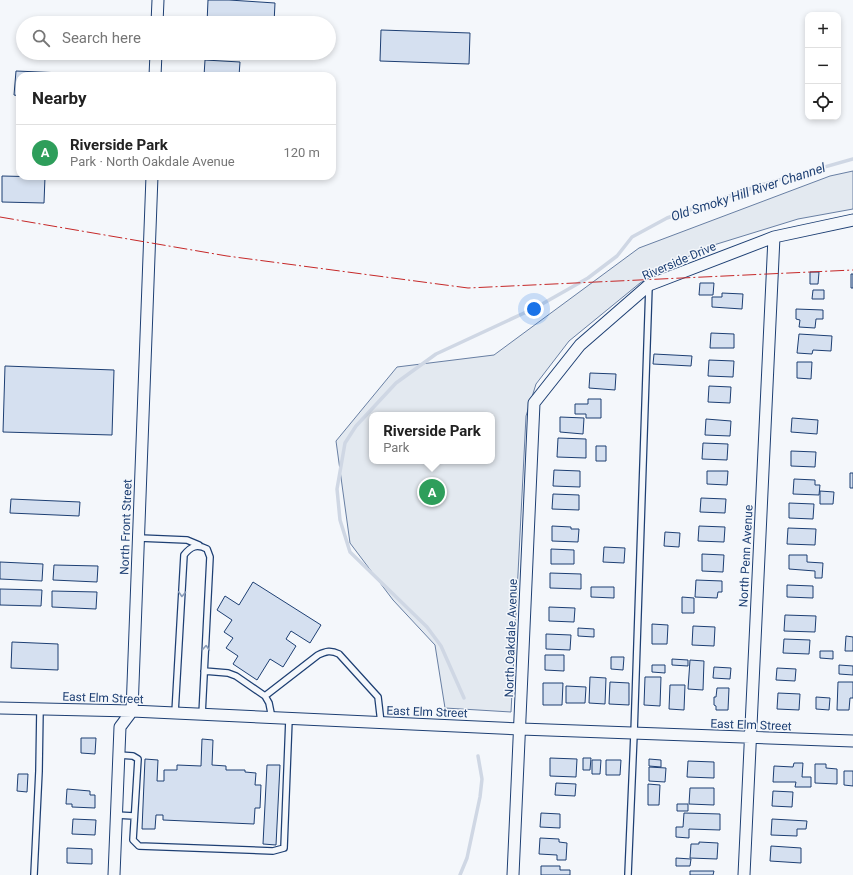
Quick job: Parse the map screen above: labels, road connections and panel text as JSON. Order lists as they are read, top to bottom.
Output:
{
  "streets": {
    "street": [
      "Riverside Drive",
      "North Front Street",
      "North Penn Avenue",
      "North Oakdale Avenue",
      "East Elm Street"
    ]
  },
  "crossings": [
    ["Riverside Drive", "North Penn Avenue"],
    ["Riverside Drive", "North Oakdale Avenue"],
    ["North Front Street", "East Elm Street"],
    ["North Penn Avenue", "East Elm Street"],
    ["North Oakdale Avenue", "East Elm Street"]
  ],
  "water": ["Old Smoky Hill River Channel"],
  "page": {
    "map_buttons": ["+", "−"],
    "search": "Search here",
    "heading": "Nearby",
    "list": [
      {
        "mark": "A",
        "name": "Riverside Park",
        "note": "Park · North Oakdale Avenue",
        "value": "120 m"
      }
    ],
    "popup": ["Riverside Park", "Park"],
    "pins": "A"
  }
}
